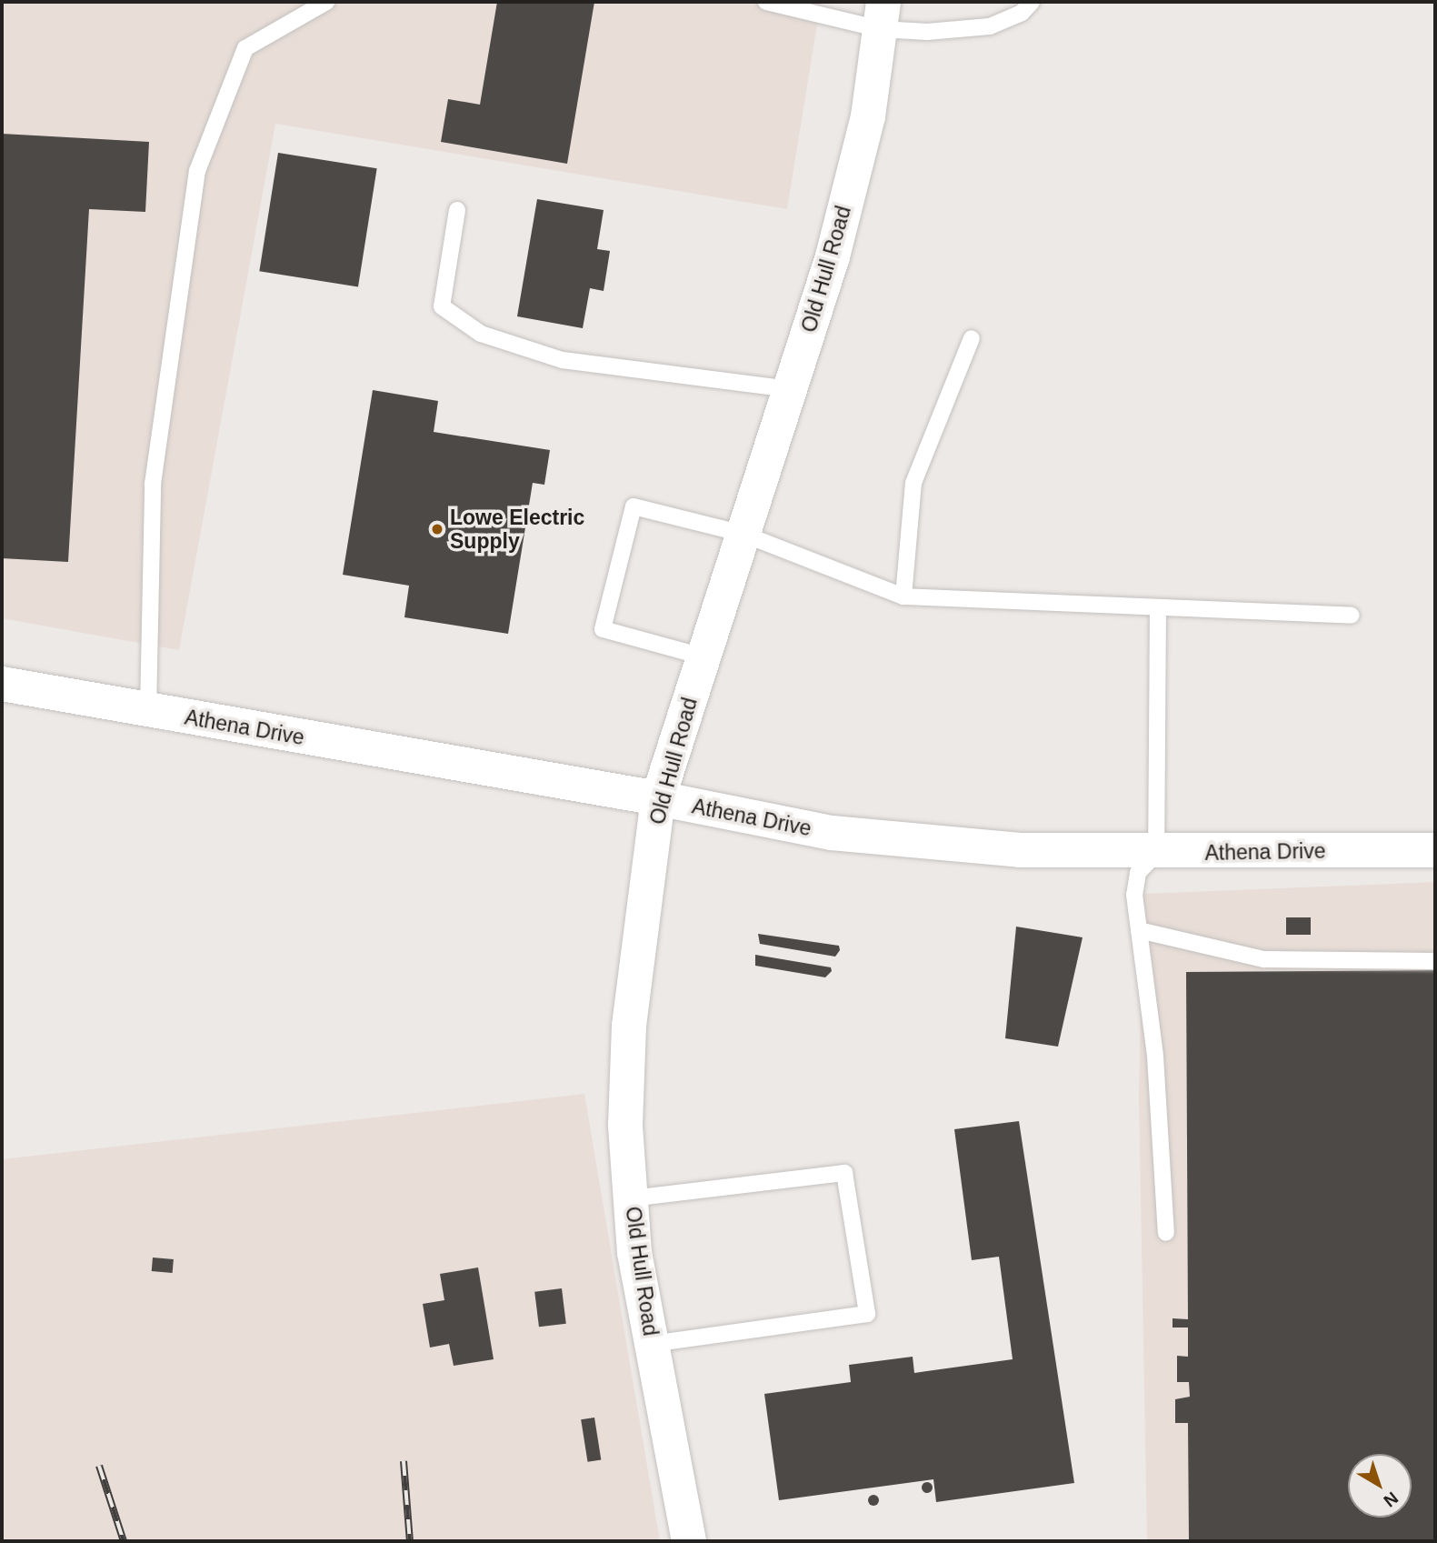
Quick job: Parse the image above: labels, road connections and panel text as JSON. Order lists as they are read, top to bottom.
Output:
{
  "streets": {
    "main road": ["Old Hull Road", "Athena Drive"]
  },
  "crossings": [
    ["Old Hull Road", "Athena Drive"]
  ],
  "places": ["Lowe Electric Supply"],
  "north": "bottom right"
}
